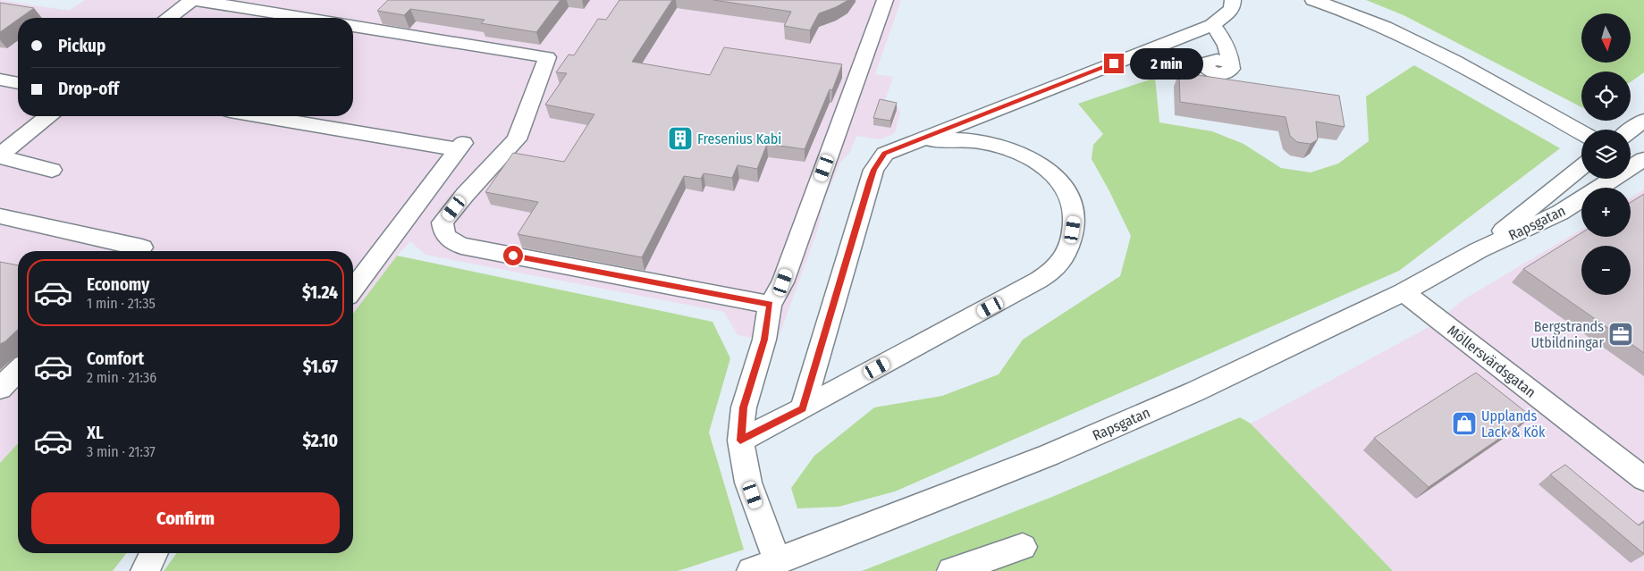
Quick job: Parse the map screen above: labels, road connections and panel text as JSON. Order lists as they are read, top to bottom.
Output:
{
  "streets": {
    "street": ["Rapsgatan", "Möllersvärdsgatan"]
  },
  "crossings": [
    ["Rapsgatan", "Möllersvärdsgatan"]
  ],
  "places": {
    "building": ["Fresenius Kabi"],
    "office": ["Bergstrands Utbildningar"],
    "shop": ["Upplands Lack & Kök"]
  },
  "north": "bottom",
  "page": {
    "map_buttons": ["+", "−"],
    "banner": ["Pickup", "Drop-off"],
    "bubble": "2 min",
    "list": [
      {
        "name": "Economy",
        "note": "1 min · 21:35",
        "value": "$1.24"
      },
      {
        "name": "Comfort",
        "note": "2 min · 21:36",
        "value": "$1.67"
      },
      {
        "name": "XL",
        "note": "3 min · 21:37",
        "value": "$2.10"
      }
    ],
    "buttons": "Confirm"
  }
}
